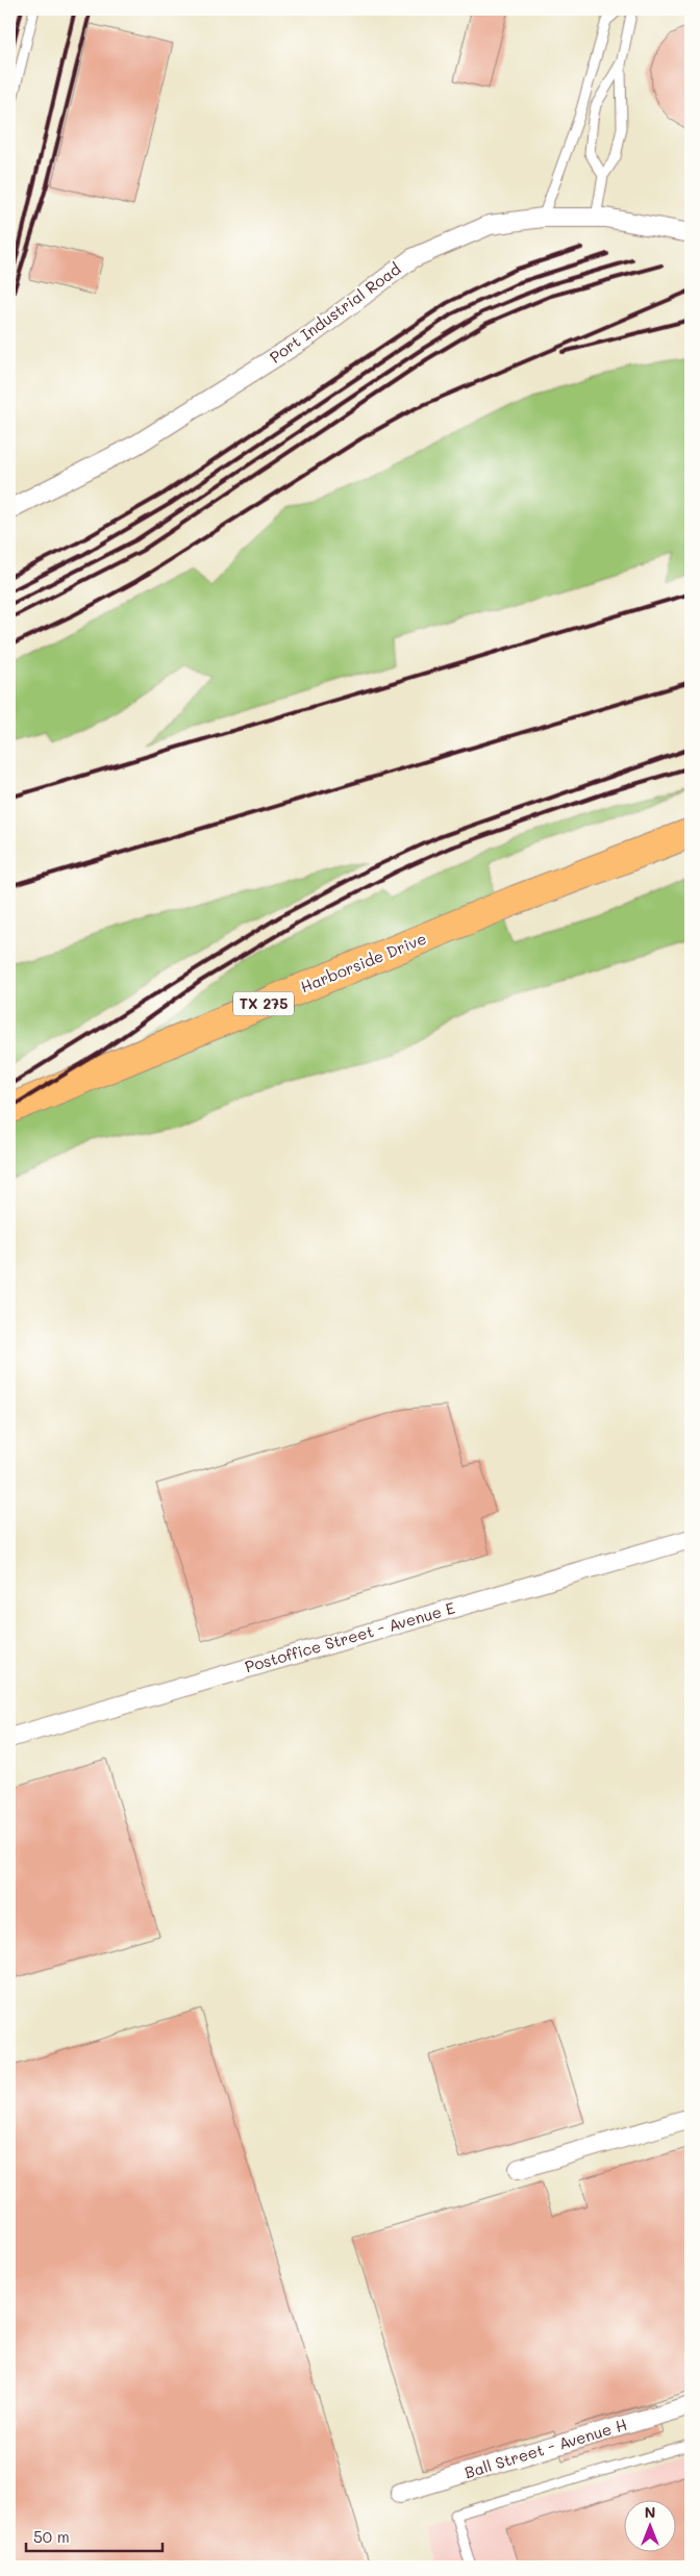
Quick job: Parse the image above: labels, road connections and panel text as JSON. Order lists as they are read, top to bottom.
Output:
{
  "streets": {
    "main road": ["Harborside Drive", "TX 275"],
    "street": ["Port Industrial Road", "Postoffice Street - Avenue E", "Ball Street - Avenue H"]
  },
  "scale_bar": "50 m",
  "north": "top"
}
